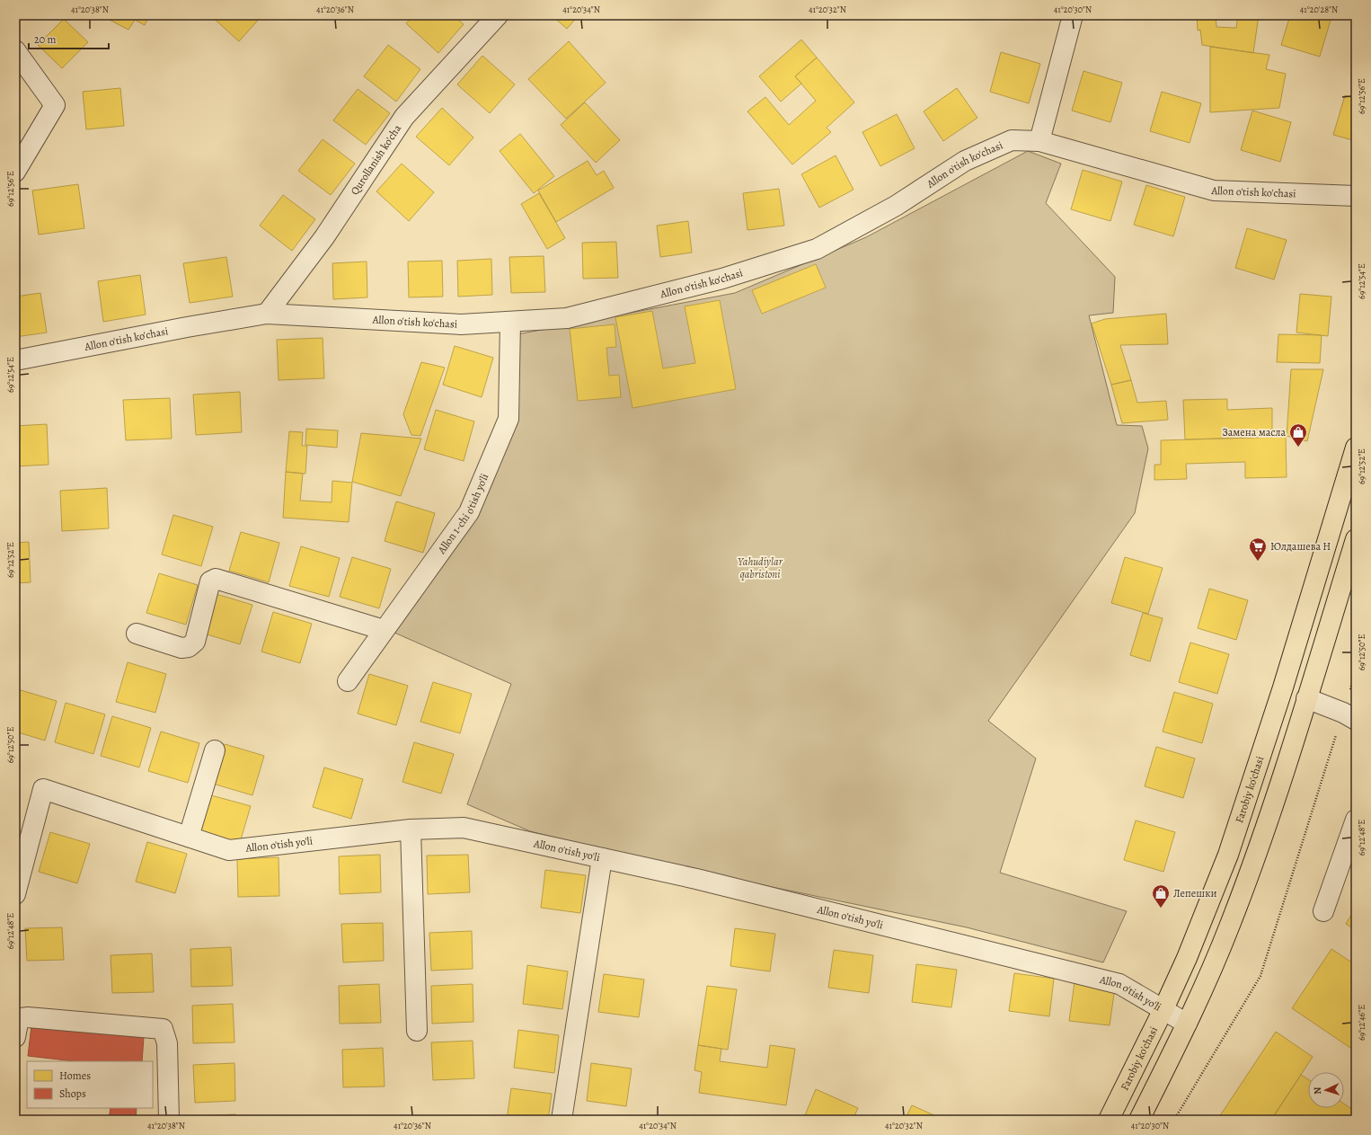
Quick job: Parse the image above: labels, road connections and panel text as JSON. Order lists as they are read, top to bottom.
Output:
{
  "streets": {
    "main road": ["Farobiy ko'chasi"],
    "street": [
      "Qurollanish ko'cha",
      "Allon o'tish ko'chasi",
      "Allon 1-chi o'tish yo'li",
      "Allon o'tish yo'li"
    ]
  },
  "crossings": [
    ["Qurollanish ko'cha", "Allon o'tish ko'chasi"],
    ["Allon o'tish ko'chasi", "Allon 1-chi o'tish yo'li"],
    ["Farobiy ko'chasi", "Allon o'tish yo'li"]
  ],
  "parks": ["Yahudiylar qabristoni"],
  "places": {
    "shop": ["Замена масла", "Лепешки"],
    "supermarket": ["Юлдашева Н"]
  },
  "legend": ["Homes", "Shops"],
  "scale_bar": "20 m",
  "north": "left",
  "coordinates": [
    "41°20'38\"N",
    "41°20'36\"N",
    "41°20'34\"N",
    "41°20'32\"N",
    "41°20'30\"N",
    "41°20'28\"N",
    "69°12'56\"E",
    "69°12'54\"E",
    "69°12'52\"E",
    "69°12'50\"E",
    "69°12'48\"E",
    "69°12'46\"E"
  ]
}
